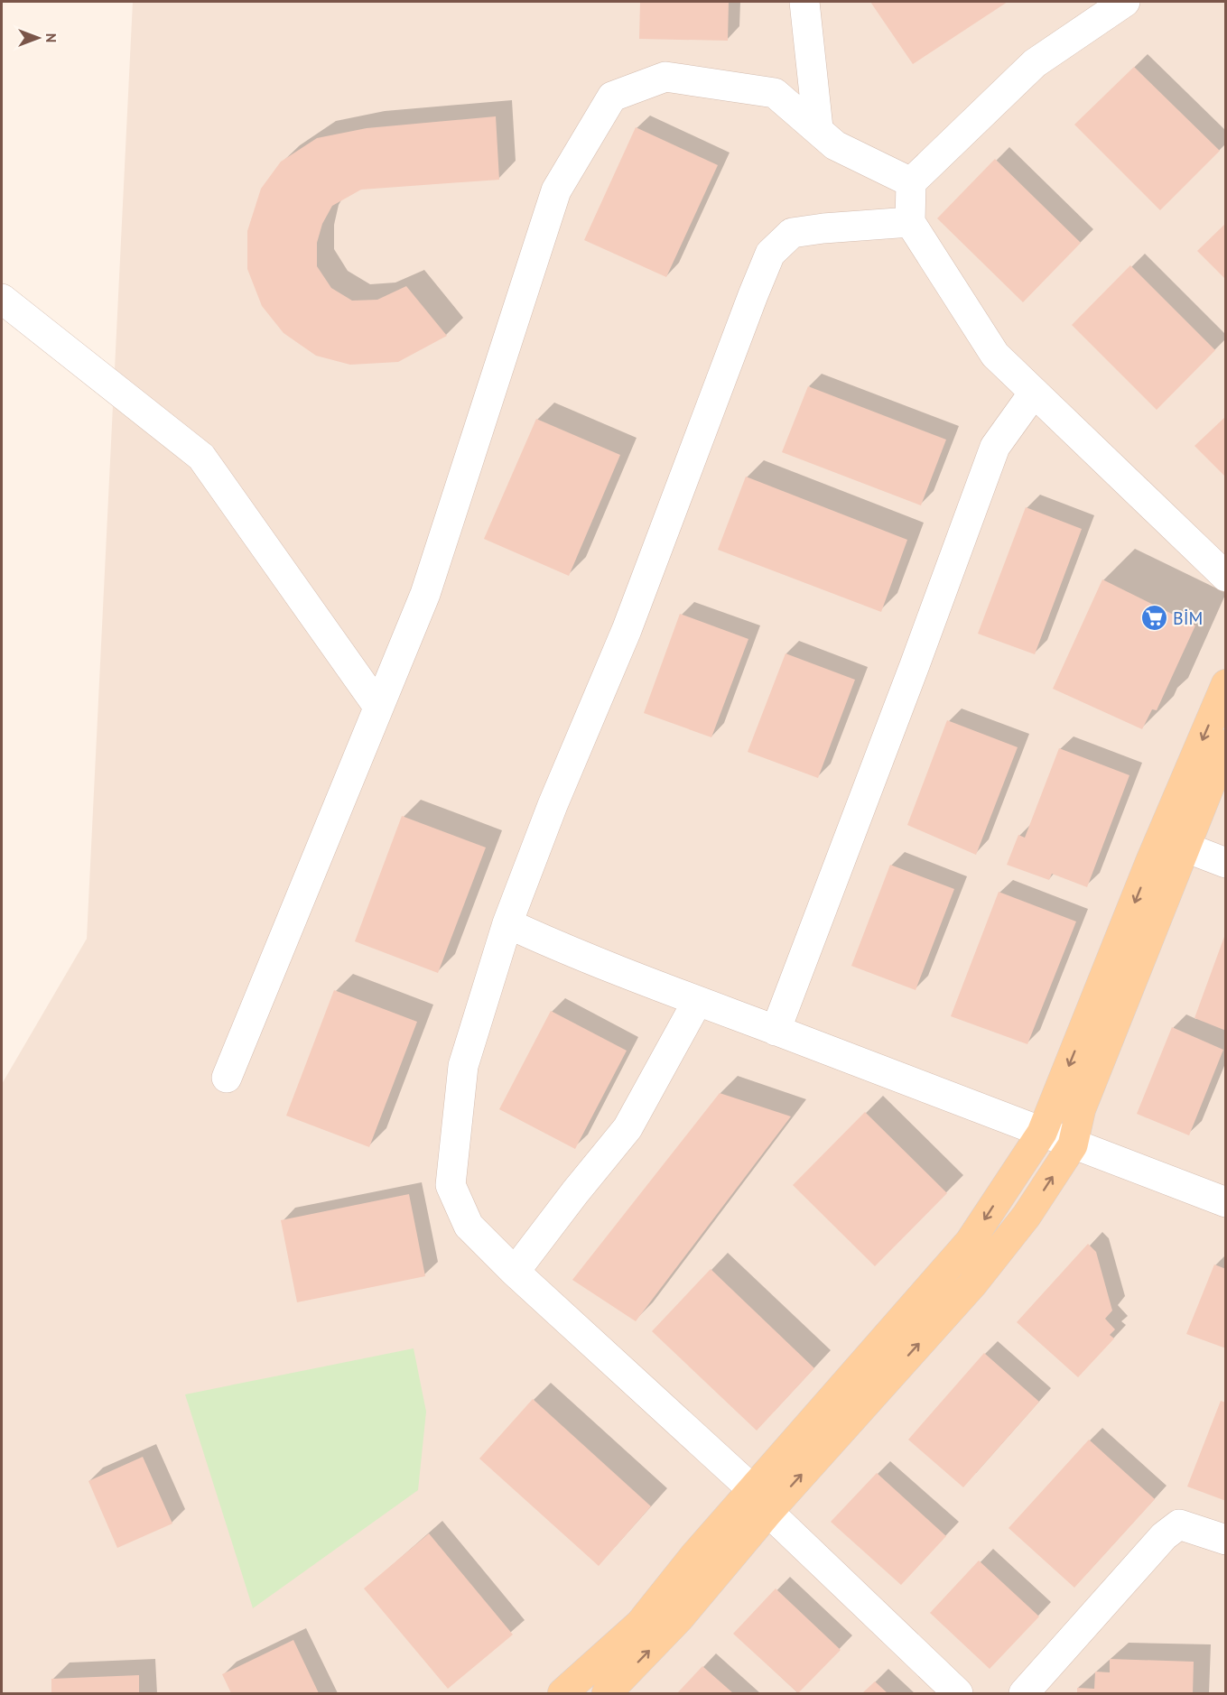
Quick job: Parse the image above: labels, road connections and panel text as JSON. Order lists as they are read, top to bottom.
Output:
{
  "places": {
    "supermarket": ["BİM"]
  },
  "north": "right"
}
